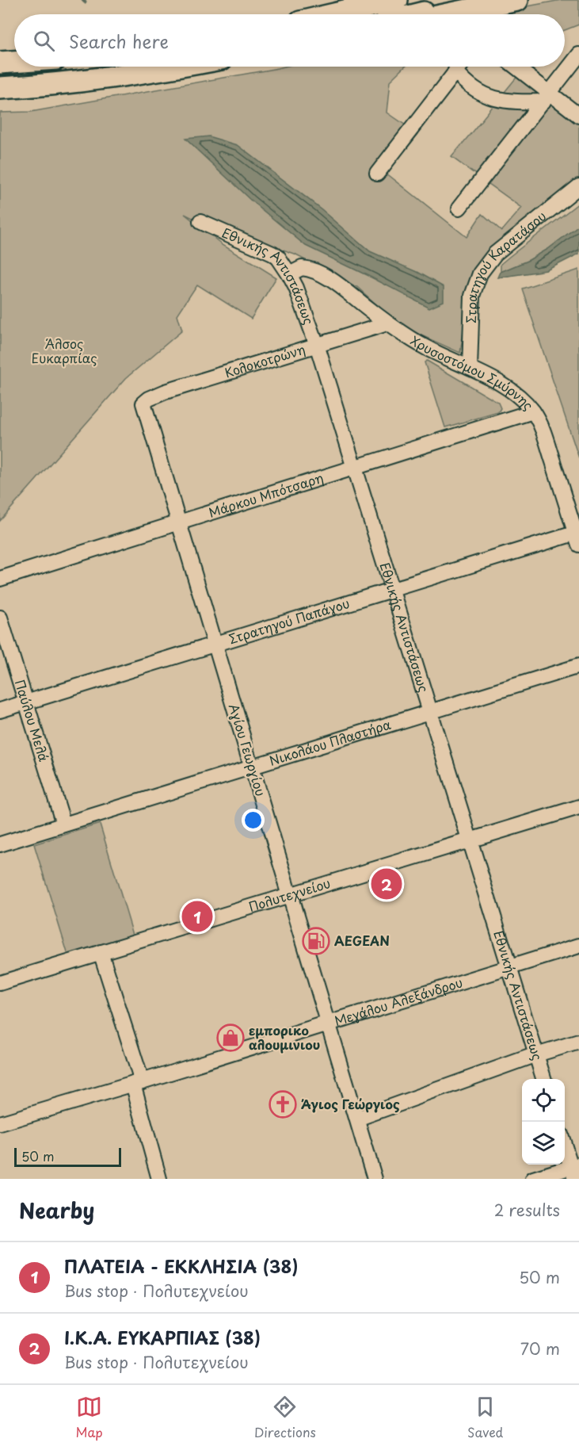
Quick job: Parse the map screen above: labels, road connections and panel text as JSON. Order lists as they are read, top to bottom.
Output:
{
  "streets": {
    "street": [
      "Στρατηγού Καρατάσου",
      "Εθνικής Αντιστάσεως",
      "Κολοκοτρώνη",
      "Χρυσοστόμου Σμύρνης",
      "Μάρκου Μπότσαρη",
      "Στρατηγού Παπάγου",
      "Παύλου Μελά",
      "Νικολάου Πλαστήρα",
      "Αγίου Γεωργίου",
      "Πολυτεχνείου",
      "Μεγάλου Αλεξάνδρου"
    ]
  },
  "crossings": [
    ["Στρατηγού Καρατάσου", "Χρυσοστόμου Σμύρνης"],
    ["Εθνικής Αντιστάσεως", "Κολοκοτρώνη"],
    ["Εθνικής Αντιστάσεως", "Χρυσοστόμου Σμύρνης"],
    ["Εθνικής Αντιστάσεως", "Μάρκου Μπότσαρη"],
    ["Εθνικής Αντιστάσεως", "Στρατηγού Παπάγου"],
    ["Εθνικής Αντιστάσεως", "Νικολάου Πλαστήρα"],
    ["Εθνικής Αντιστάσεως", "Πολυτεχνείου"],
    ["Εθνικής Αντιστάσεως", "Μεγάλου Αλεξάνδρου"],
    ["Κολοκοτρώνη", "Χρυσοστόμου Σμύρνης"],
    ["Κολοκοτρώνη", "Αγίου Γεωργίου"],
    ["Χρυσοστόμου Σμύρνης", "Μάρκου Μπότσαρη"],
    ["Χρυσοστόμου Σμύρνης", "Στρατηγού Παπάγου"],
    ["Μάρκου Μπότσαρη", "Αγίου Γεωργίου"],
    ["Στρατηγού Παπάγου", "Παύλου Μελά"],
    ["Στρατηγού Παπάγου", "Αγίου Γεωργίου"],
    ["Παύλου Μελά", "Νικολάου Πλαστήρα"],
    ["Νικολάου Πλαστήρα", "Αγίου Γεωργίου"],
    ["Αγίου Γεωργίου", "Πολυτεχνείου"],
    ["Αγίου Γεωργίου", "Μεγάλου Αλεξάνδρου"]
  ],
  "parks": ["Άλσος Ευκαρπίας"],
  "places": {
    "fuel station": ["AEGEAN"],
    "shop": ["εμπορικο αλουμινιου"],
    "church": ["Άγιος Γεώργιος"]
  },
  "scale_bar": "50 m",
  "page": {
    "search": "Search here",
    "pins": ["2", "1"],
    "scale": "50 m",
    "heading": ["Nearby", "2 results"],
    "list": [
      {
        "mark": "1",
        "name": "ΠΛΑΤΕΙΑ - ΕΚΚΛΗΣΙΑ (38)",
        "note": "Bus stop · Πολυτεχνείου",
        "value": "50 m"
      },
      {
        "mark": "2",
        "name": "Ι.Κ.Α. ΕΥΚΑΡΠΙΑΣ (38)",
        "note": "Bus stop · Πολυτεχνείου",
        "value": "70 m"
      }
    ],
    "nav": ["Map", "Directions", "Saved"]
  }
}
